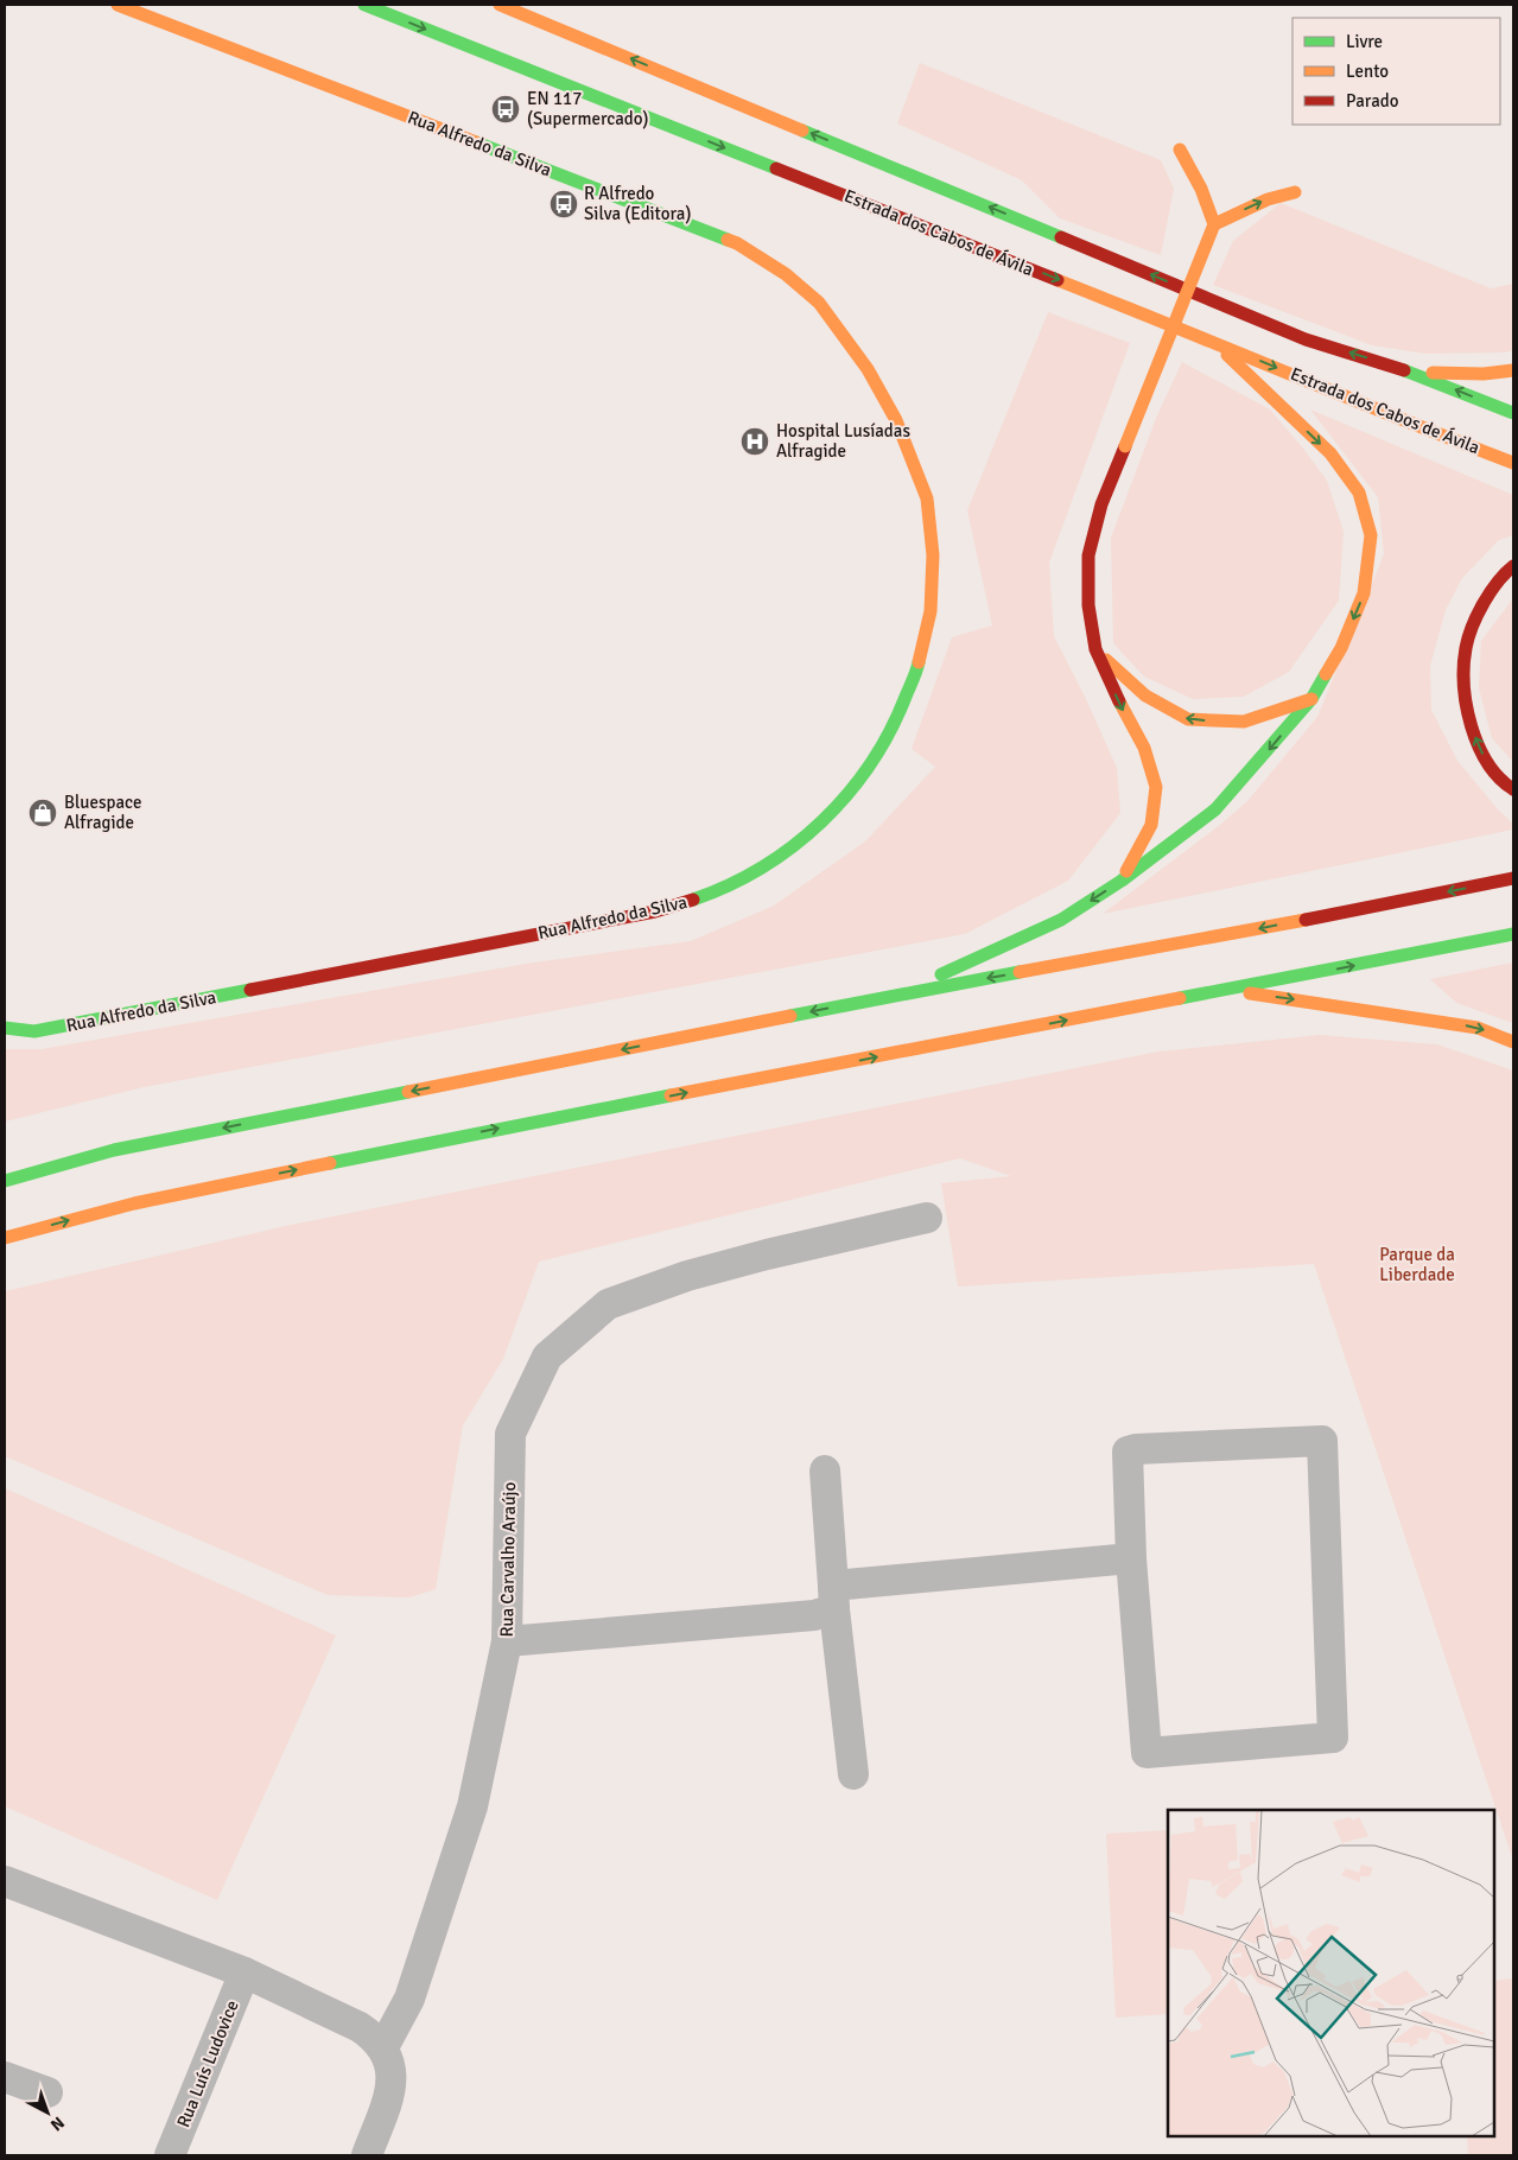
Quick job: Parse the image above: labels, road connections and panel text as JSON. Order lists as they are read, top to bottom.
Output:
{
  "streets": {
    "main road": ["Rua Alfredo da Silva", "Estrada dos Cabos de Ávila"],
    "street": ["Rua Carvalho Araújo", "Rua Luís Ludovice"]
  },
  "parks": ["Parque da Liberdade"],
  "places": {
    "bus stop": ["EN 117 (Supermercado)", "R Alfredo Silva (Editora)"],
    "hospital": ["Hospital Lusíadas Alfragide"],
    "shop": ["Bluespace Alfragide"]
  },
  "legend": ["Livre", "Lento", "Parado"],
  "north": "bottom right"
}
